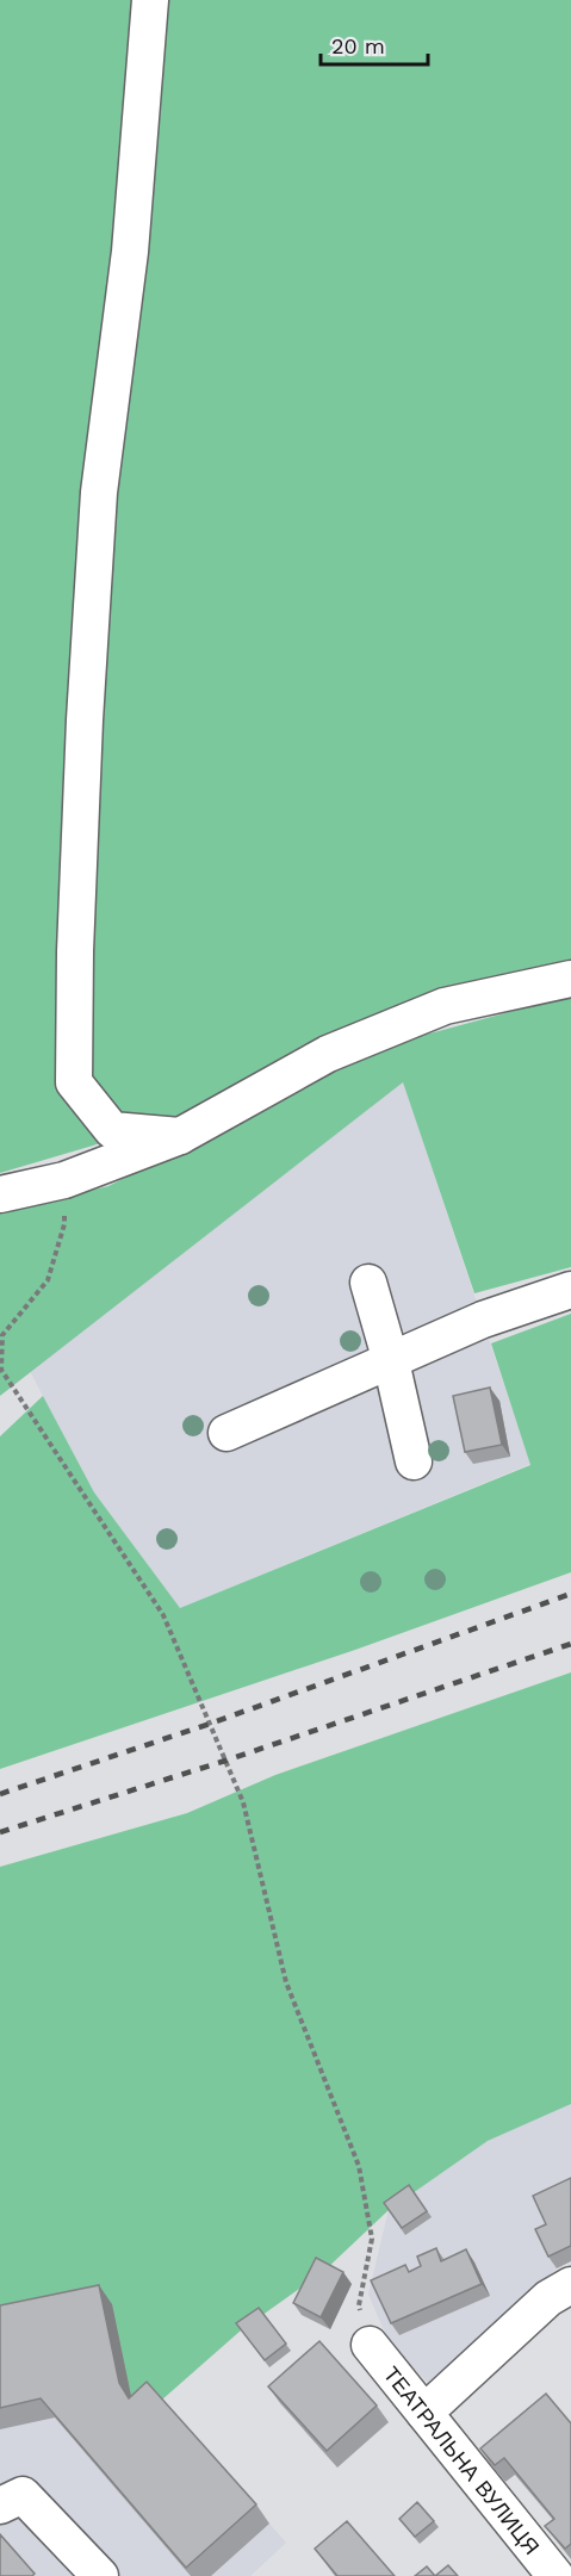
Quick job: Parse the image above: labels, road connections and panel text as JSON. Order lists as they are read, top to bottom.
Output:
{
  "streets": {
    "street": ["ТЕАТРАЛЬНА ВУЛИЦЯ"]
  },
  "scale_bar": "20 m"
}
